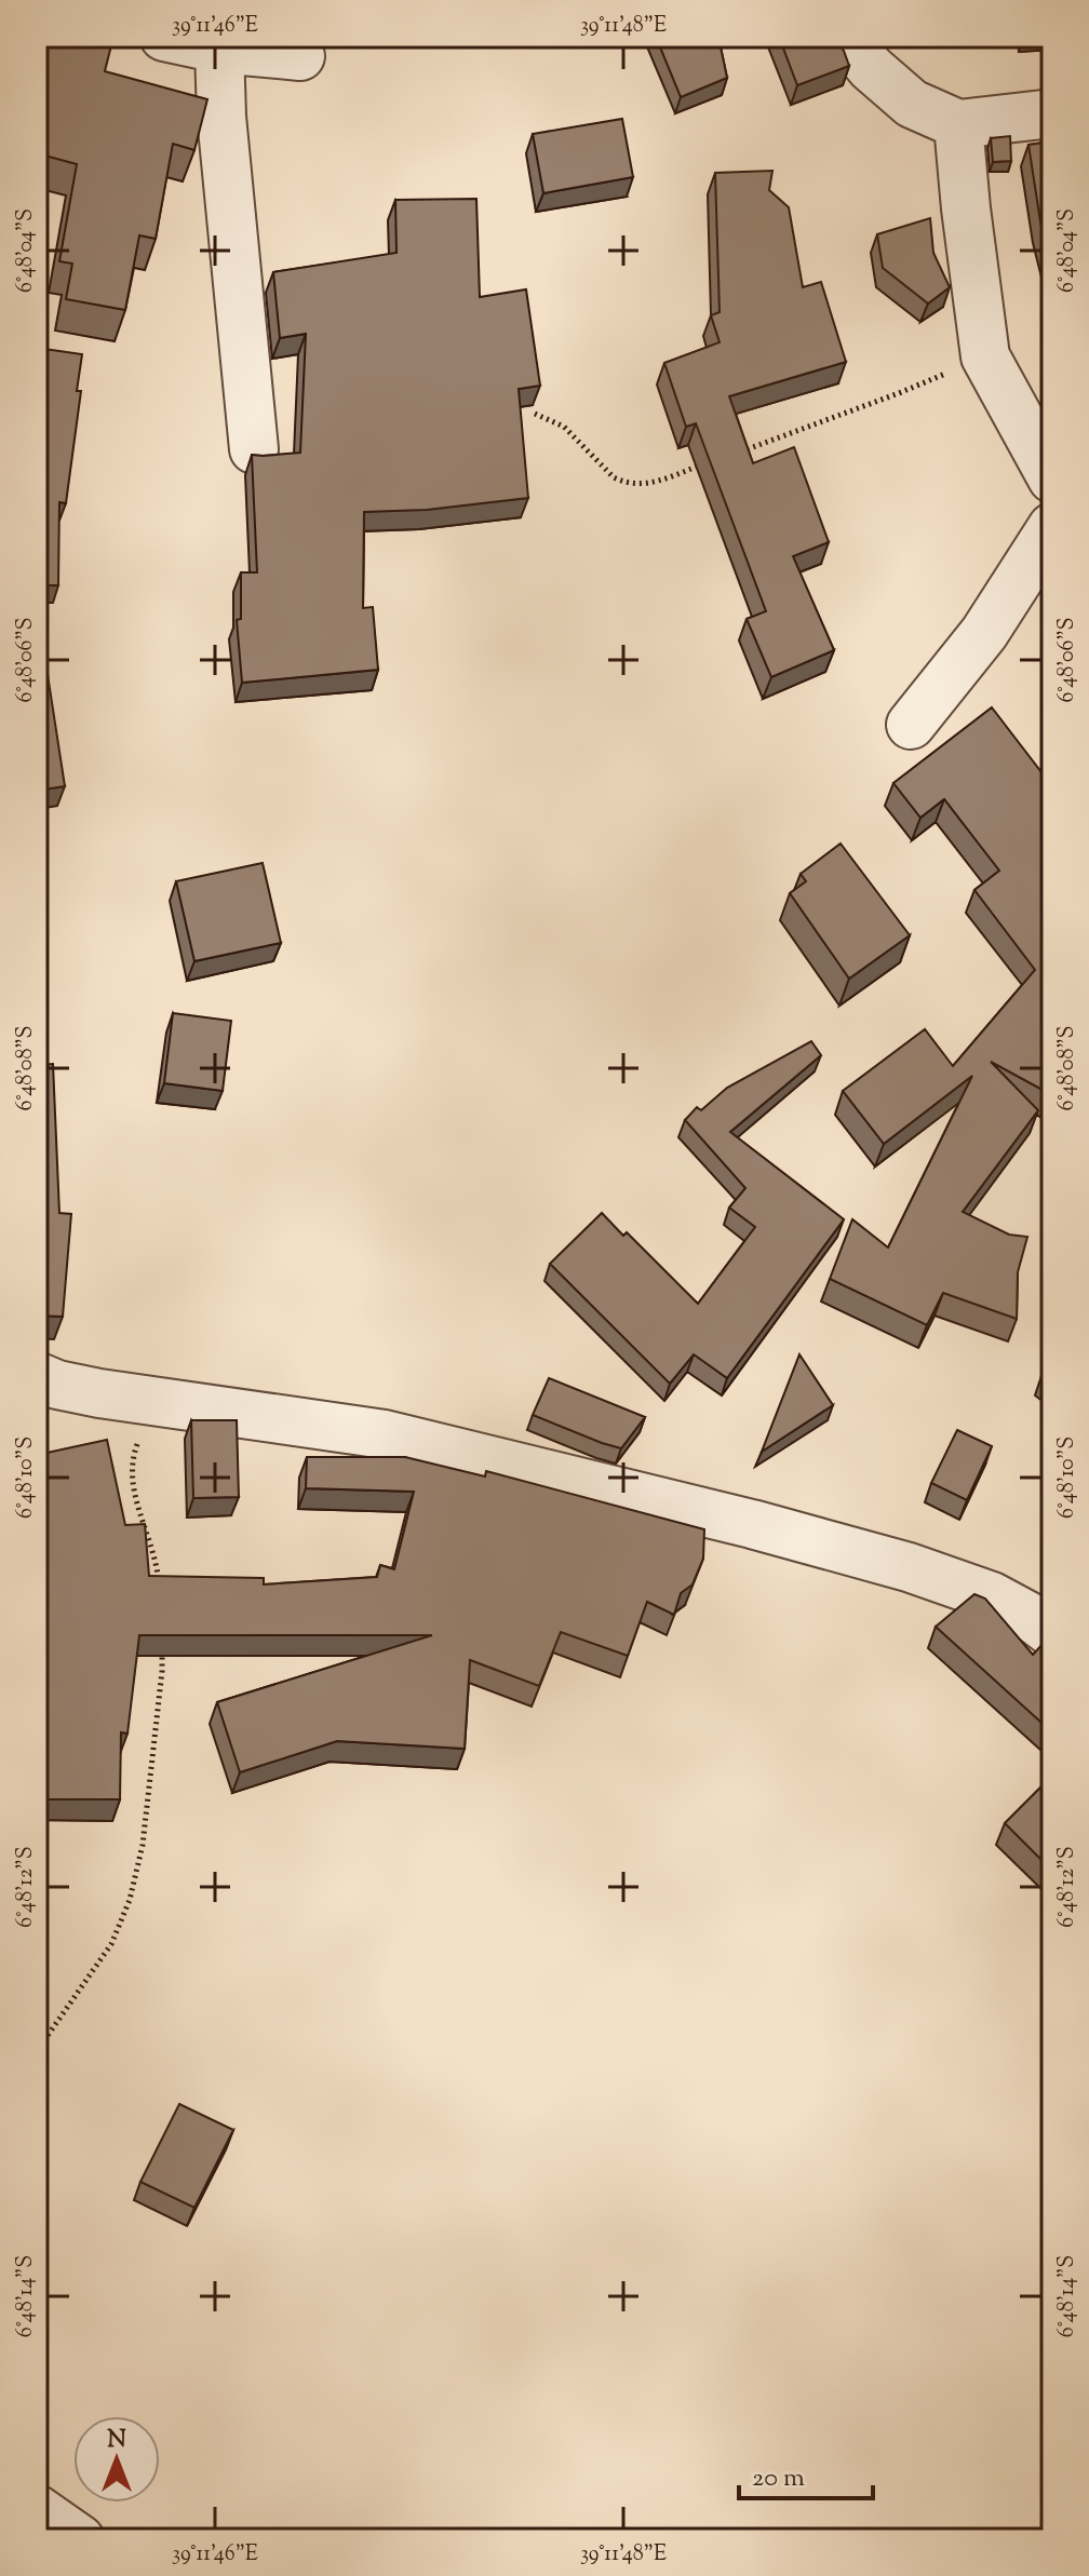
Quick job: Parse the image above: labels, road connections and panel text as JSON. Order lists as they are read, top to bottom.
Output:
{
  "scale_bar": "20 m",
  "north": "top",
  "coordinates": [
    "39°11'46\"E",
    "39°11'48\"E",
    "6°48'04\"S",
    "6°48'06\"S",
    "6°48'08\"S",
    "6°48'10\"S",
    "6°48'12\"S",
    "6°48'14\"S"
  ]
}
